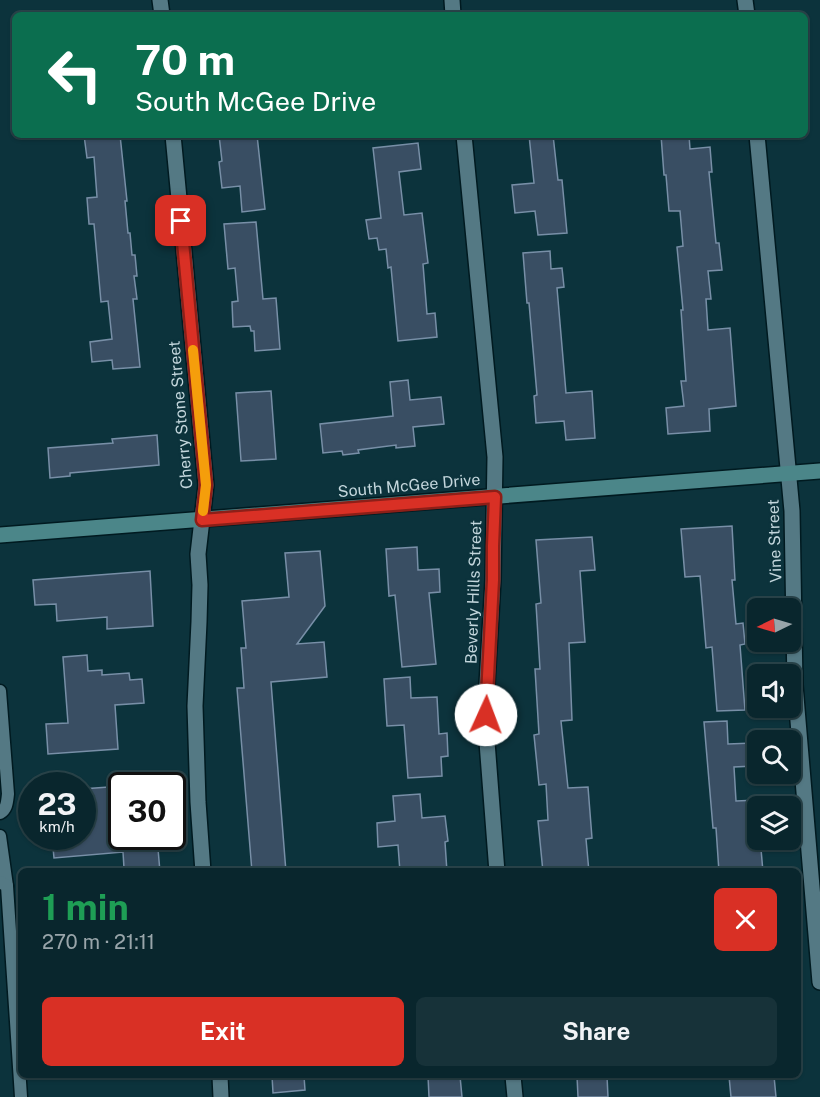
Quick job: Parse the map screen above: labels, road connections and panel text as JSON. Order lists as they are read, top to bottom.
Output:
{
  "streets": {
    "street": [
      "Cherry Stone Street",
      "South McGee Drive",
      "Vine Street",
      "Beverly Hills Street"
    ]
  },
  "crossings": [
    ["Cherry Stone Street", "South McGee Drive"],
    ["South McGee Drive", "Vine Street"],
    ["South McGee Drive", "Beverly Hills Street"]
  ],
  "north": "left",
  "page": {
    "turn": ["70 m", "South McGee Drive"],
    "speed": "23 km/h",
    "limit": "30",
    "heading": ["1 min", "270 m · 21:11"],
    "buttons": ["Exit", "Share"]
  }
}
